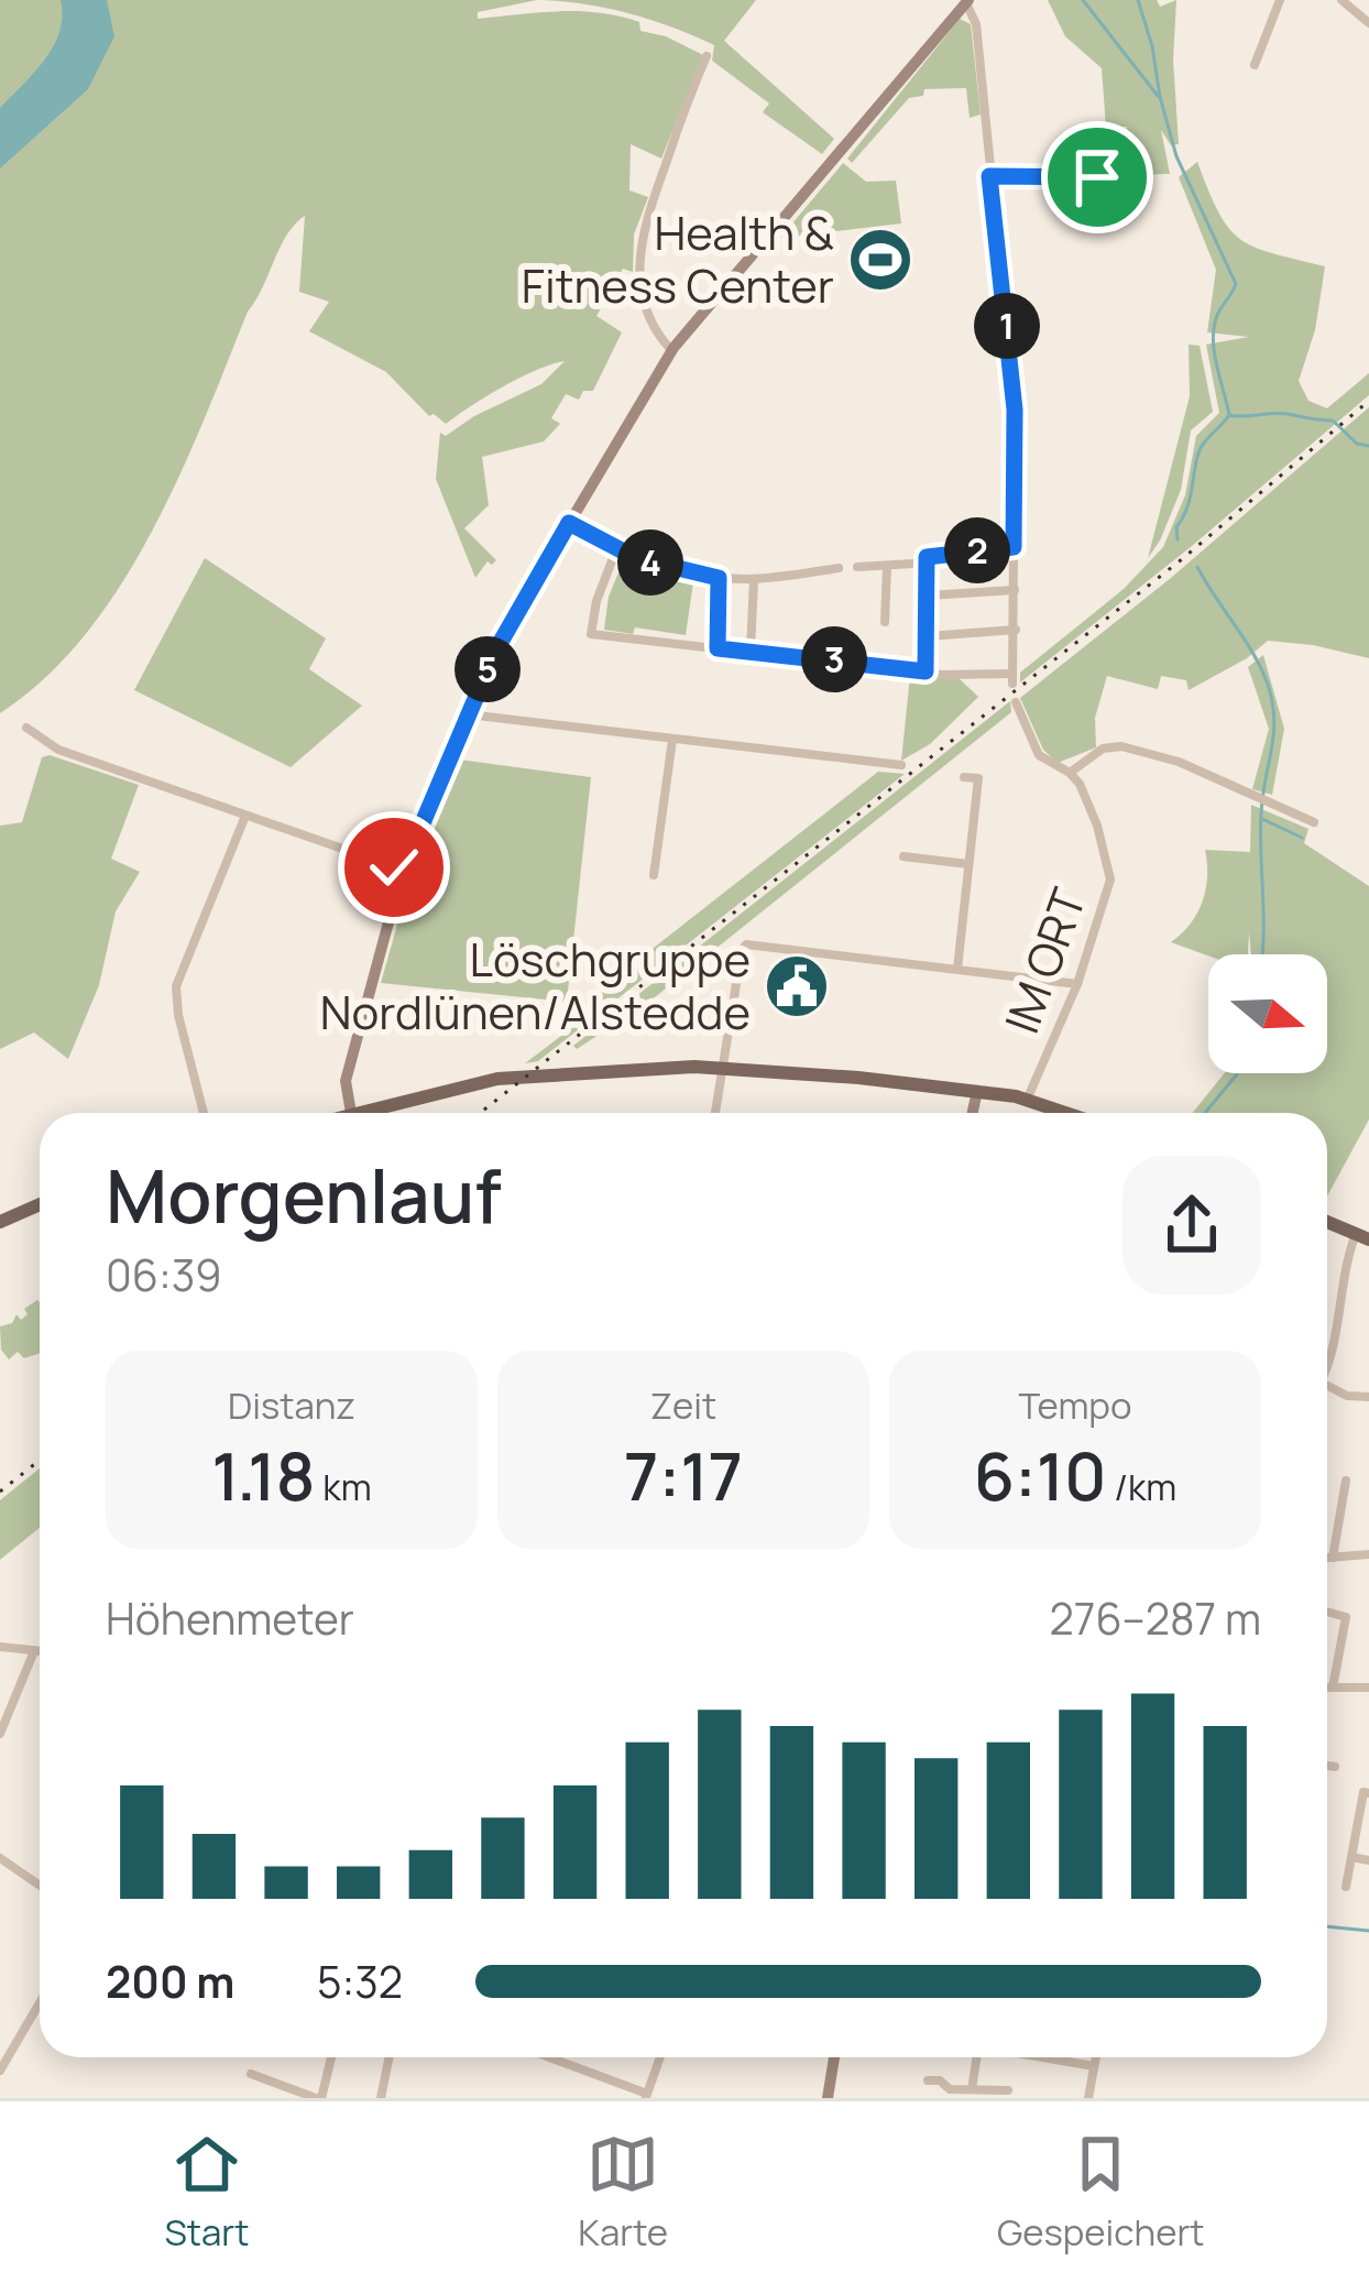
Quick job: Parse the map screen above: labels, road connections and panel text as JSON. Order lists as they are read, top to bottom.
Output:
{
  "streets": {
    "street": ["IM ORT"]
  },
  "places": {
    "sports": ["Health & Fitness Center"],
    "public building": ["Löschgruppe Nordlünen/Alstedde"]
  },
  "north": "right",
  "page": {
    "pins": [
      "1",
      "2",
      "4",
      "3",
      "5"
    ],
    "heading": ["Morgenlauf", "06:39"],
    "stats": [
      ["Distanz", "1.18 km"],
      ["Zeit", "7:17"],
      ["Tempo", "6:10 /km"]
    ],
    "chart": ["Höhenmeter", "276–287 m"],
    "list": [
      {
        "name": "200 m",
        "note": "5:32"
      }
    ],
    "tabs": ["Start", "Karte", "Gespeichert"]
  }
}
